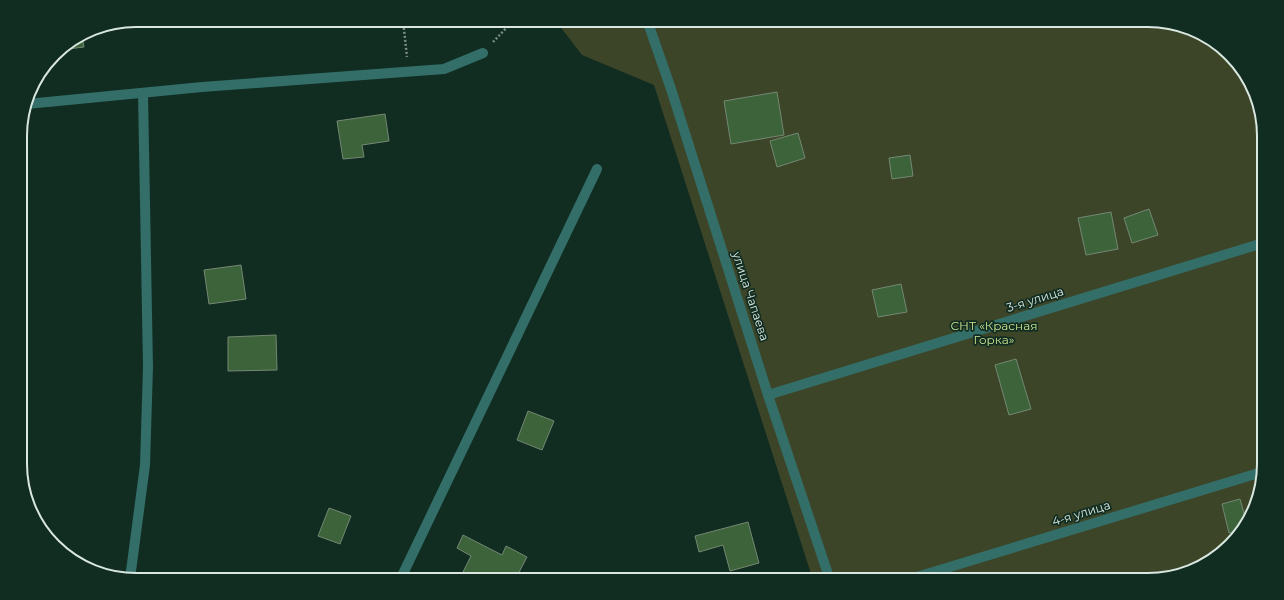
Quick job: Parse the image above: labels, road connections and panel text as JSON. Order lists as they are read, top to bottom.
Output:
{
  "streets": {
    "lane": ["улица Чапаева", "3-я улица", "4-я улица"]
  },
  "crossings": [
    ["улица Чапаева", "3-я улица"]
  ],
  "parks": ["СНТ «Красная Горка»"]
}
